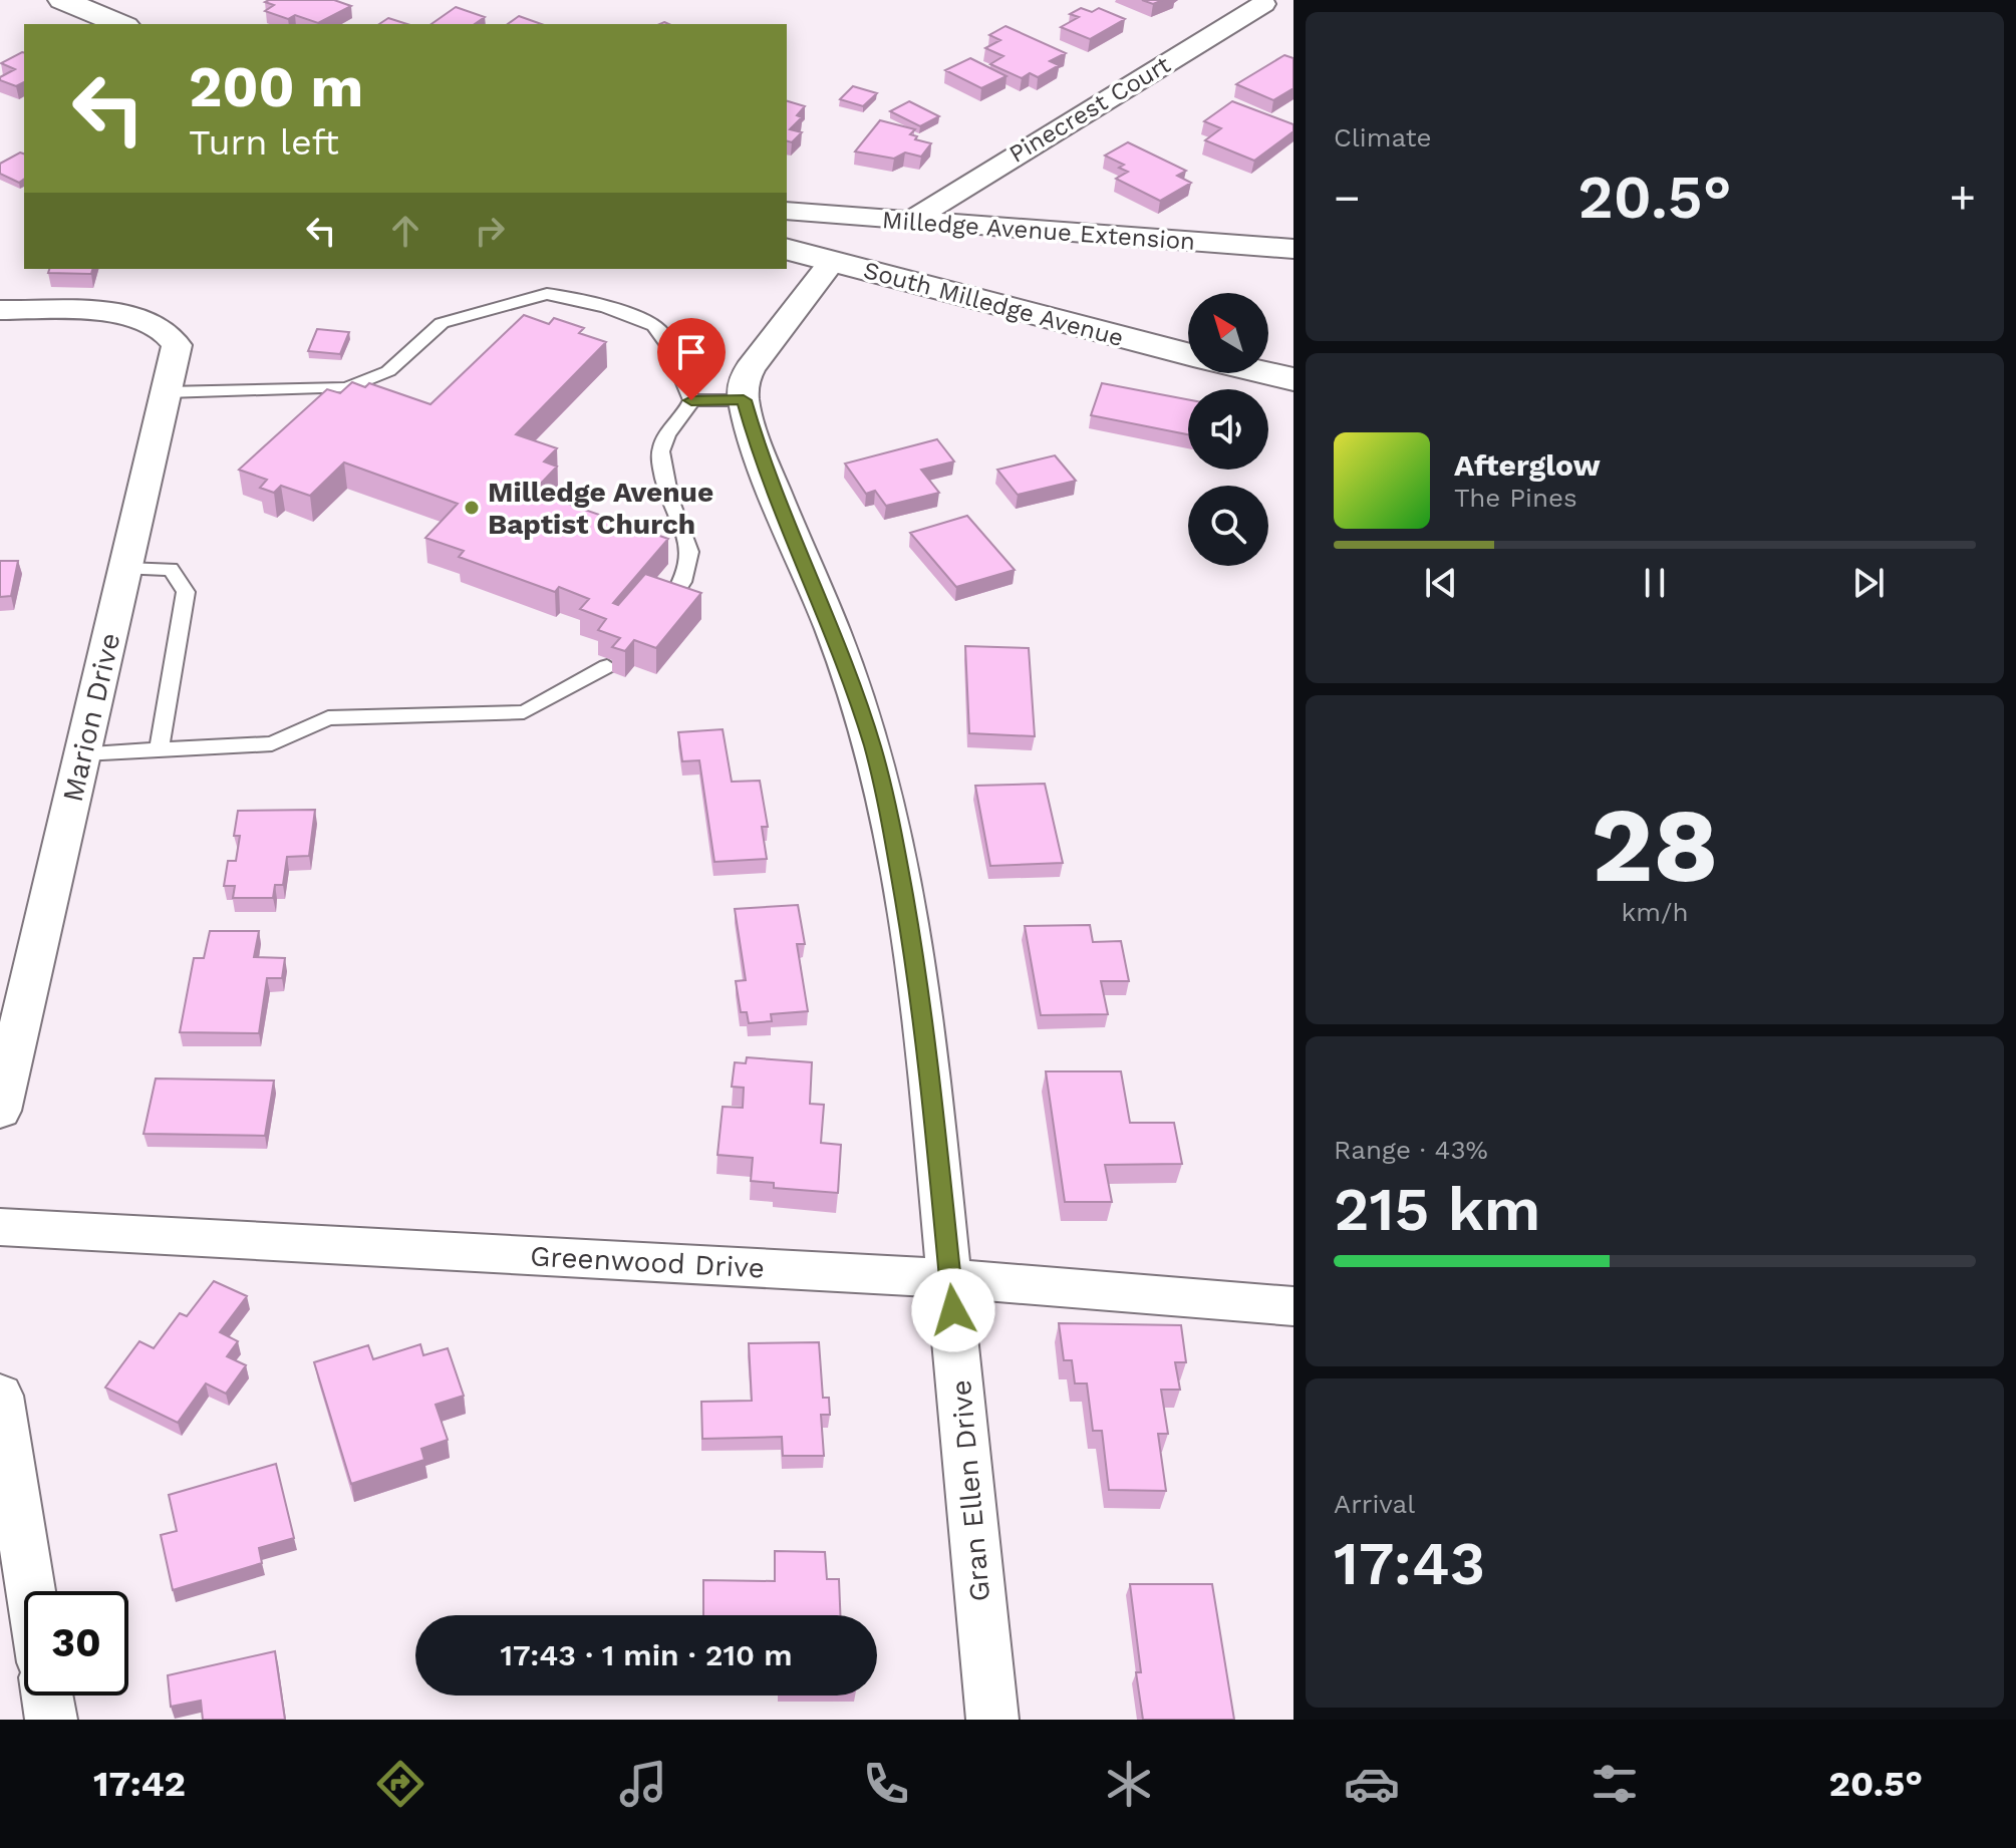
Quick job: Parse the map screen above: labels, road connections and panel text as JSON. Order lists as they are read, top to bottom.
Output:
{
  "streets": {
    "main road": ["South Milledge Avenue"],
    "street": [
      "Pinecrest Court",
      "Milledge Avenue Extension",
      "Marion Drive",
      "Greenwood Drive",
      "Gran Ellen Drive"
    ]
  },
  "crossings": [
    ["Pinecrest Court", "Milledge Avenue Extension"],
    ["Greenwood Drive", "Gran Ellen Drive"]
  ],
  "places": ["Milledge Avenue Baptist Church"],
  "north": "top left",
  "page": {
    "tile": [
      "Climate",
      ["28", "km/h"],
      ["Range · 43%", "215 km"],
      ["Arrival", "17:43"]
    ],
    "turn": ["200 m", "Turn left"],
    "heat": ["−", "20.5°", "+"],
    "song": ["Afterglow", "The Pines"],
    "limit": "30",
    "trip": "17:43 · 1 min · 210 m",
    "tabs": ["17:42", "20.5°"]
  }
}
